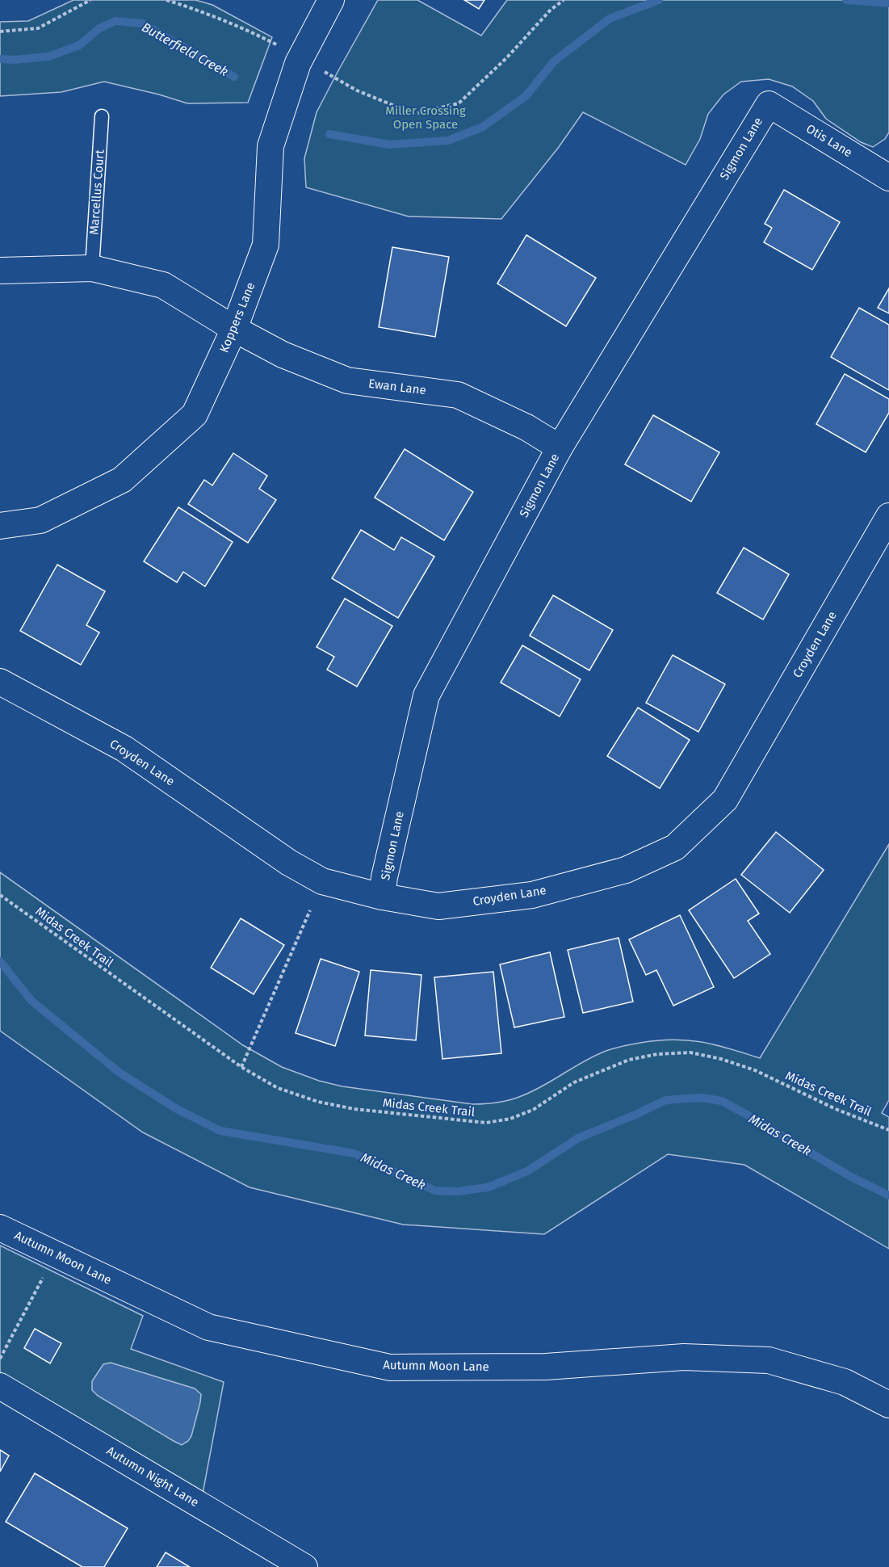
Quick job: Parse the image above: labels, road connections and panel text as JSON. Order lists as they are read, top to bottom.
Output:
{
  "streets": {
    "street": [
      "Otis Lane",
      "Sigmon Lane",
      "Koppers Lane",
      "Ewan Lane",
      "Croyden Lane",
      "Autumn Moon Lane",
      "Autumn Night Lane"
    ],
    "lane": ["Marcellus Court"],
    "path": ["Midas Creek Trail"]
  },
  "crossings": [
    ["Otis Lane", "Sigmon Lane"],
    ["Sigmon Lane", "Ewan Lane"],
    ["Sigmon Lane", "Croyden Lane"],
    ["Marcellus Court", "Ewan Lane"],
    ["Koppers Lane", "Ewan Lane"]
  ],
  "water": ["Butterfield Creek", "Midas Creek"],
  "parks": ["Miller Crossing Open Space"]
}
